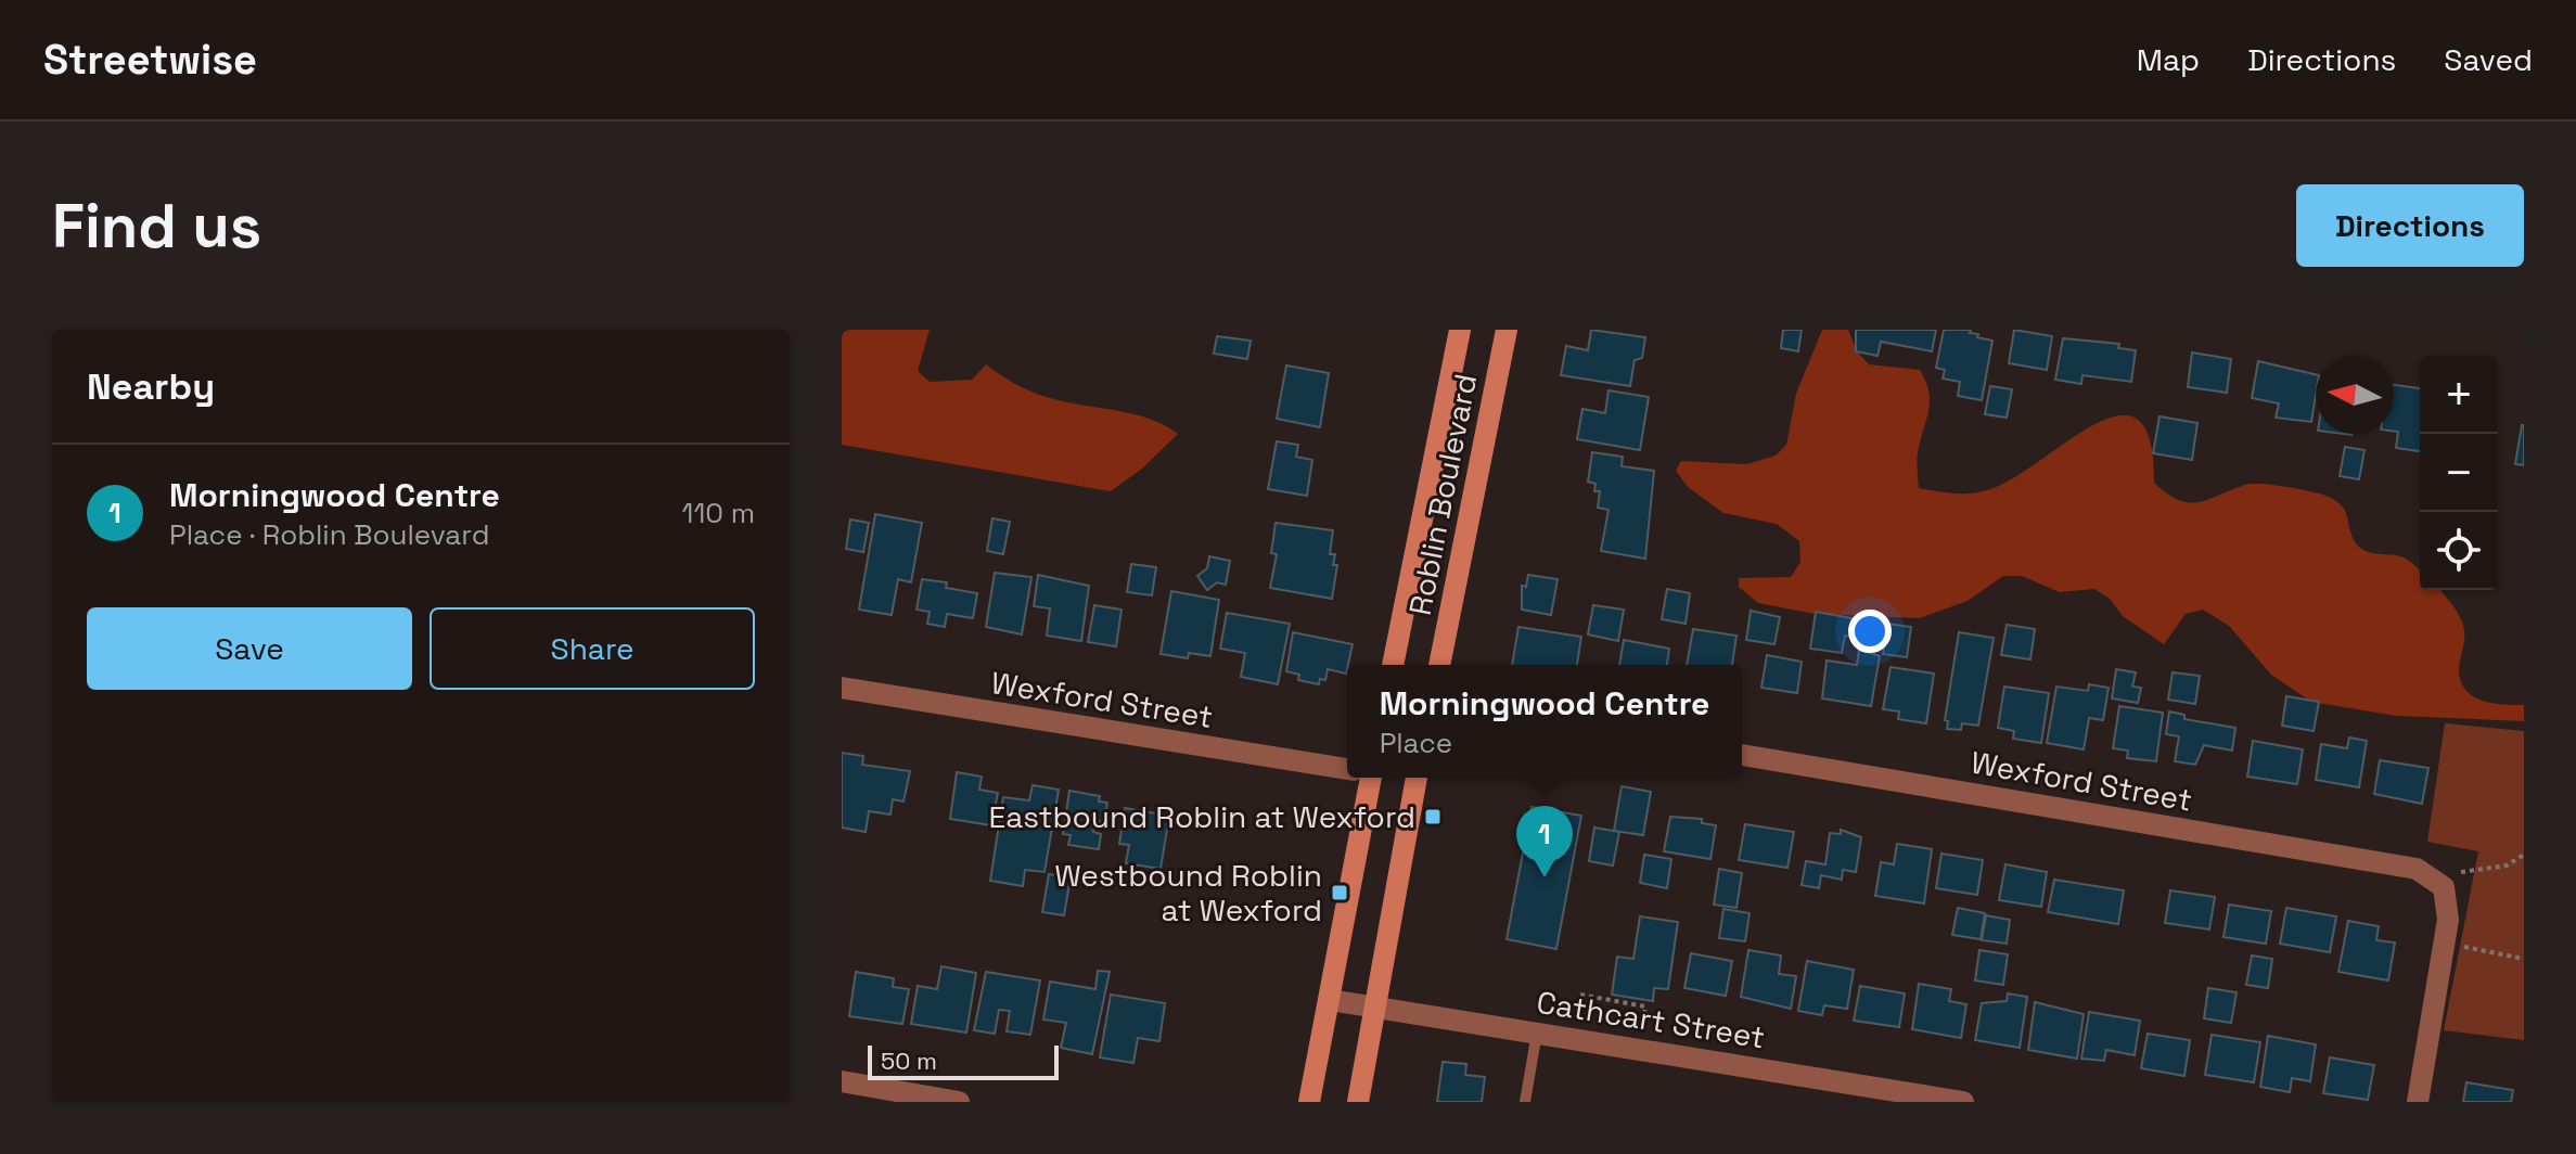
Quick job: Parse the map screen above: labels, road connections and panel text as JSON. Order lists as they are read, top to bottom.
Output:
{
  "streets": {
    "main road": ["Roblin Boulevard"],
    "street": ["Wexford Street", "Cathcart Street"]
  },
  "places": {
    "transit": ["Eastbound Roblin at Wexford", "Westbound Roblin at Wexford"]
  },
  "scale_bar": "50 m",
  "north": "left",
  "page": {
    "header": "Streetwise",
    "nav": ["Map", "Directions", "Saved"],
    "buttons": [
      "Directions",
      ["Save", "Share"]
    ],
    "title": "Find us",
    "heading": "Nearby",
    "map_buttons": ["+", "−"],
    "list": [
      {
        "mark": "1",
        "name": "Morningwood Centre",
        "note": "Place · Roblin Boulevard",
        "value": "110 m"
      }
    ],
    "popup": ["Morningwood Centre", "Place"],
    "pins": "1",
    "scale": "50 m"
  }
}
